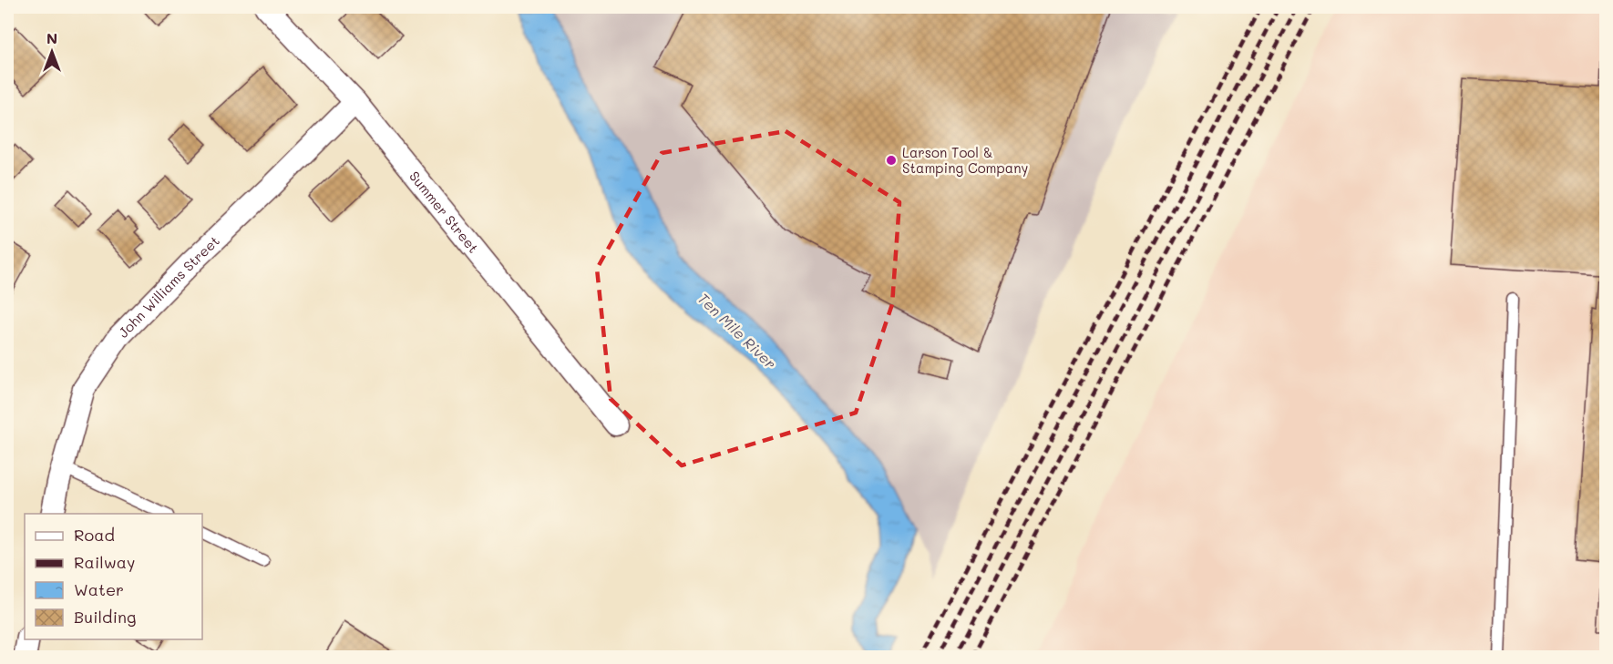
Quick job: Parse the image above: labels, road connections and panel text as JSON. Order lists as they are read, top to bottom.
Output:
{
  "streets": {
    "street": ["Summer Street", "John Williams Street"]
  },
  "crossings": [
    ["Summer Street", "John Williams Street"]
  ],
  "water": ["Ten Mile River"],
  "places": ["Larson Tool & Stamping Company"],
  "legend": [
    "Road",
    "Railway",
    "Water",
    "Building"
  ],
  "north": "top"
}
